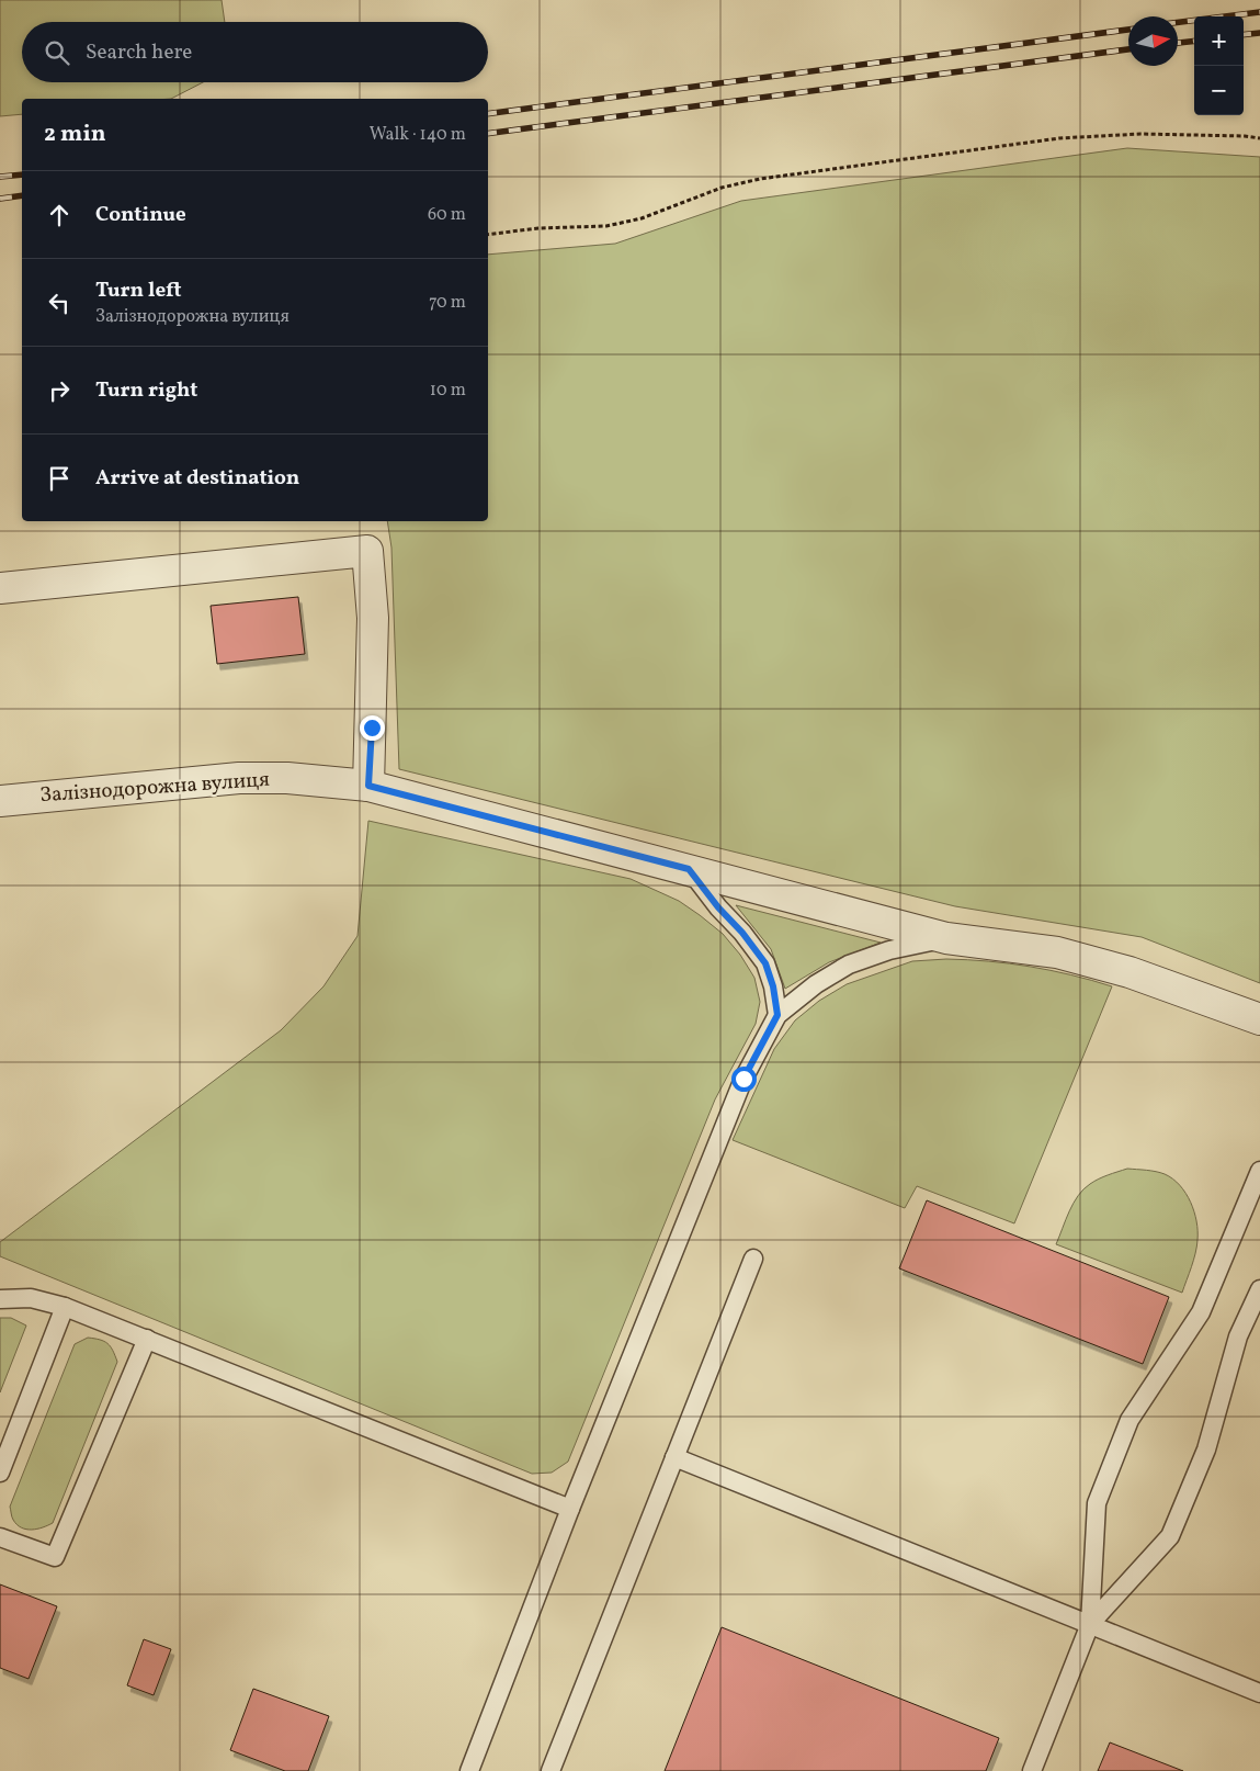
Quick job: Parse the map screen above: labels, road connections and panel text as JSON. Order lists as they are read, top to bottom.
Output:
{
  "streets": {
    "street": ["Залізнодорожна вулиця"]
  },
  "north": "right",
  "page": {
    "map_buttons": ["+", "−"],
    "search": "Search here",
    "heading": ["2 min", "Walk · 140 m"],
    "list": [
      ["Continue", "60 m"],
      ["Turn left", "Залізнодорожна вулиця", "70 m"],
      ["Turn right", "10 m"],
      "Arrive at destination"
    ]
  }
}
